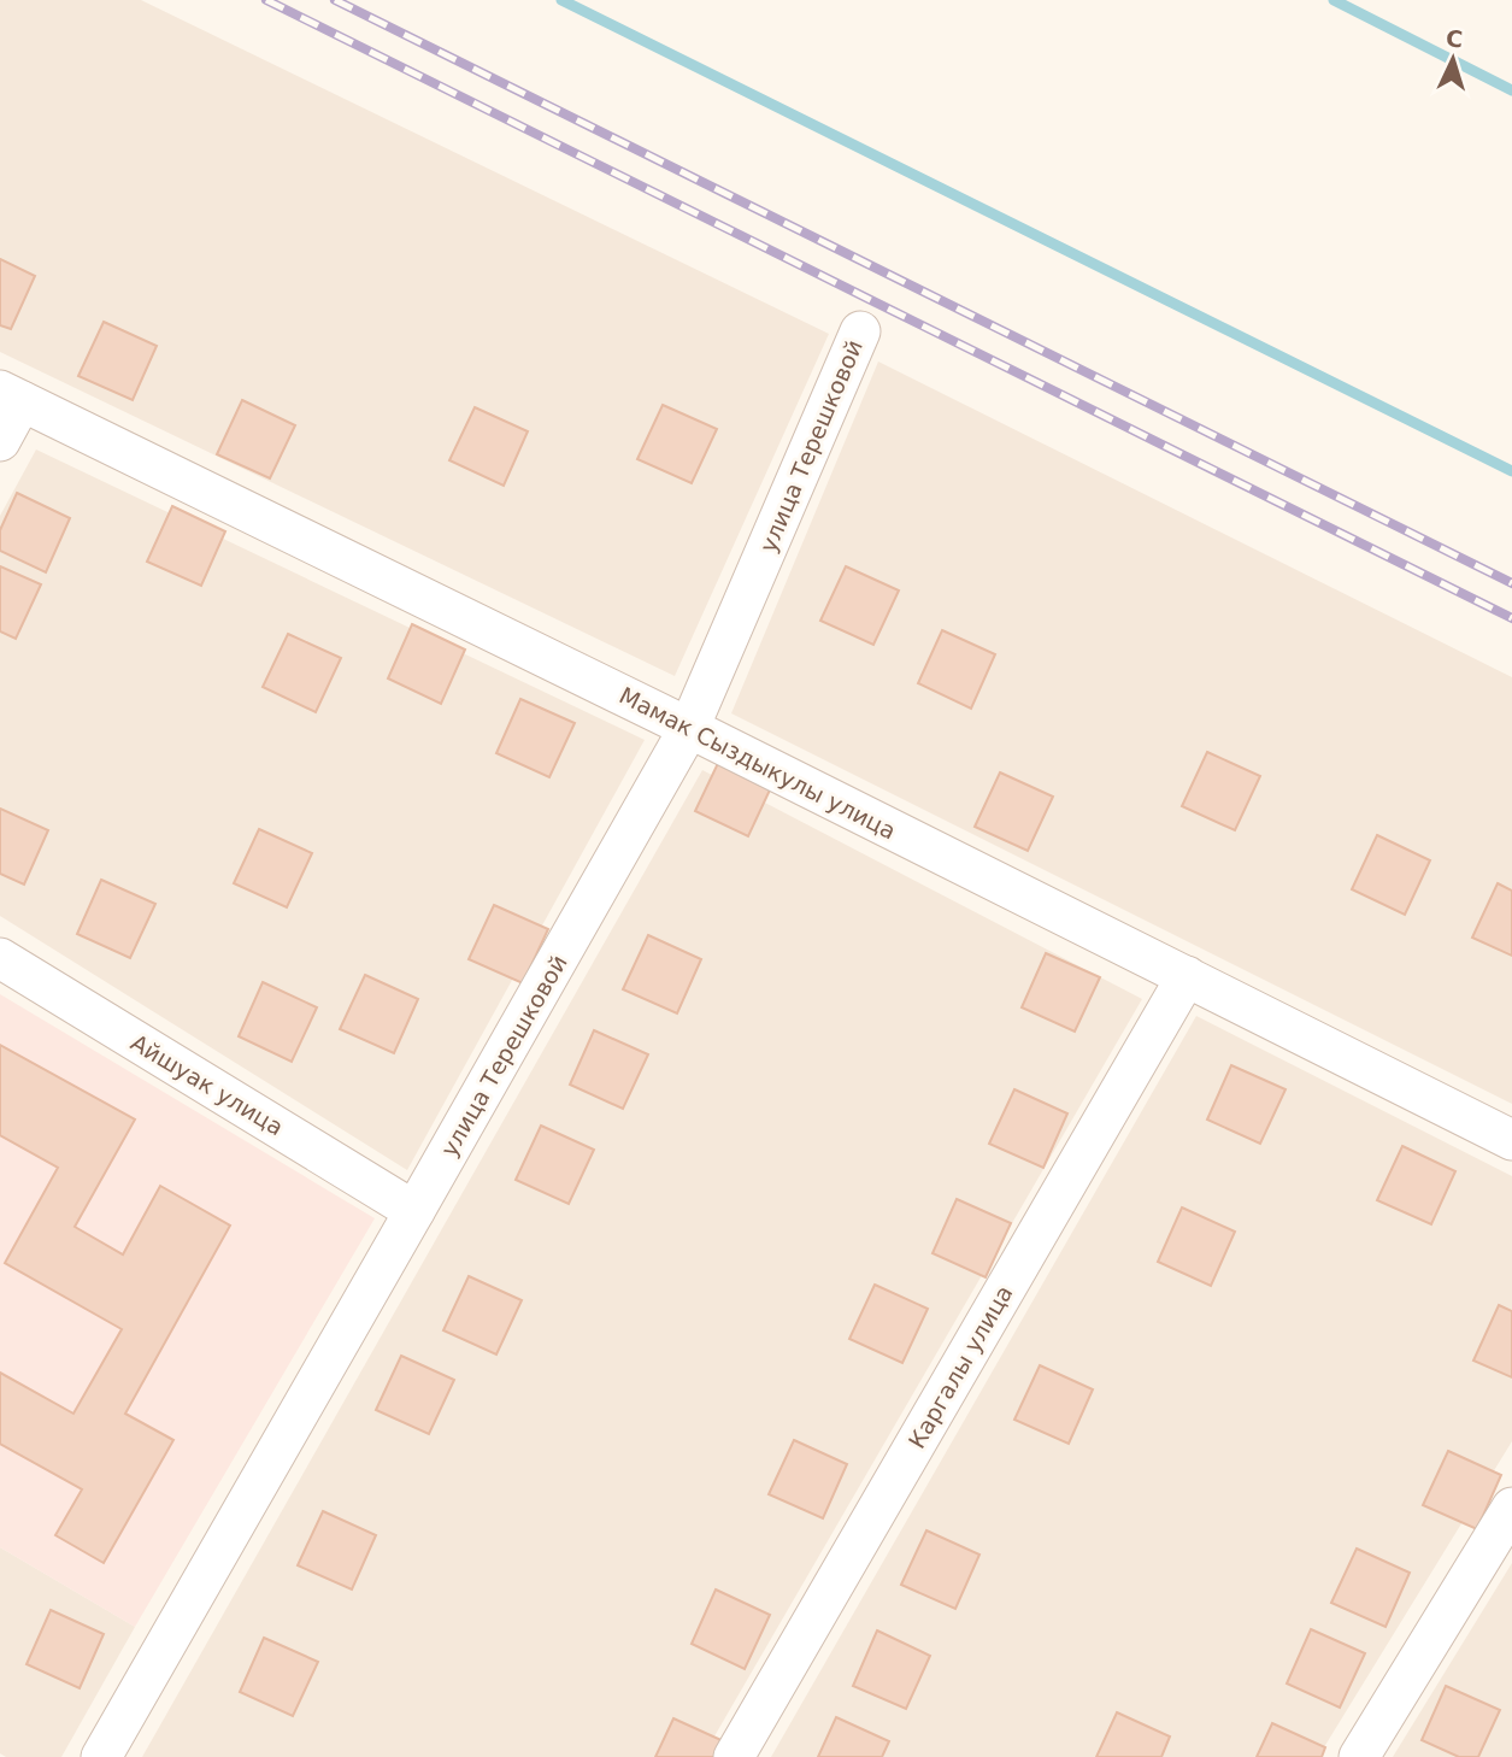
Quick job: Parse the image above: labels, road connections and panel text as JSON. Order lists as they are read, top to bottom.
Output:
{
  "streets": {
    "street": [
      "улица Терешковой",
      "Мамак Сыздыкулы улица",
      "Айшуак улица",
      "Каргалы улица"
    ]
  },
  "crossings": [
    ["улица Терешковой", "Мамак Сыздыкулы улица"],
    ["улица Терешковой", "Айшуак улица"],
    ["Мамак Сыздыкулы улица", "Каргалы улица"]
  ],
  "north": "top"
}
